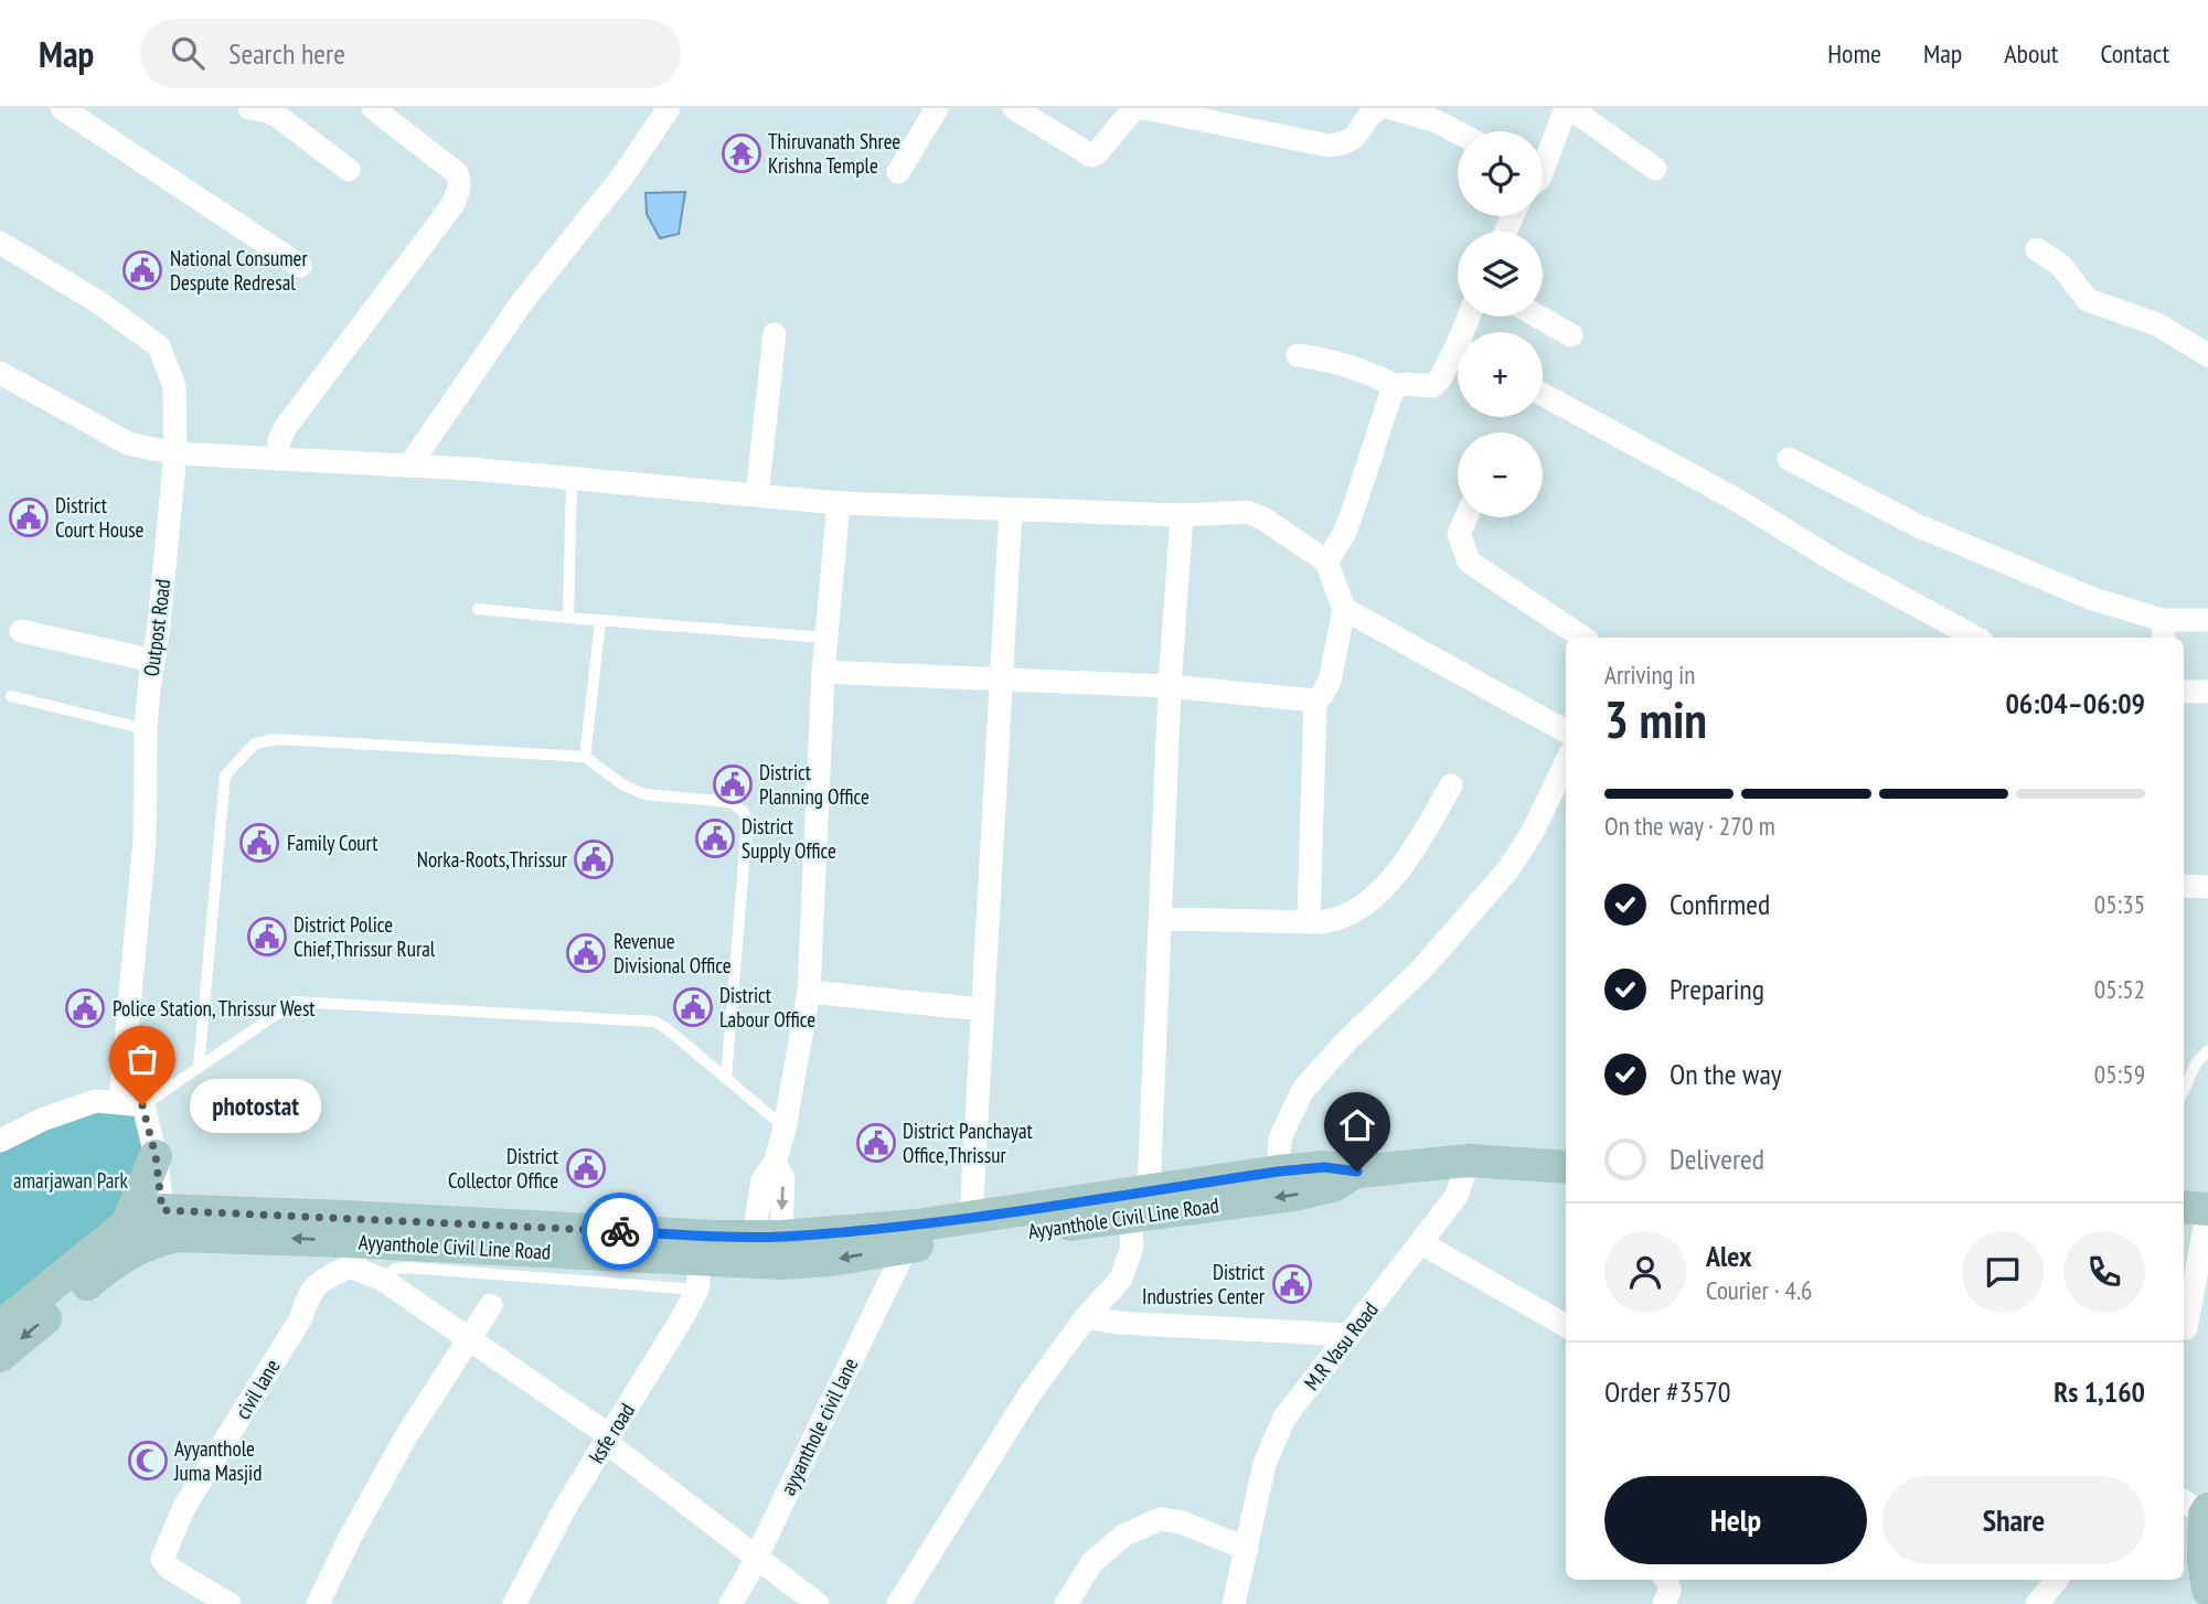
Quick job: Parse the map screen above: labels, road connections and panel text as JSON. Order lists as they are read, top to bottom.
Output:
{
  "streets": {
    "main road": ["Ayyanthole Civil Line Road"],
    "street": [
      "Outpost Road",
      "M.R Vasu Road",
      "civil lane",
      "ayyanthole civil lane",
      "ksfe road"
    ]
  },
  "crossings": [
    ["Outpost Road", "Ayyanthole Civil Line Road"],
    ["Ayyanthole Civil Line Road", "M.R Vasu Road"],
    ["Ayyanthole Civil Line Road", "civil lane"],
    ["Ayyanthole Civil Line Road", "ayyanthole civil lane"],
    ["Ayyanthole Civil Line Road", "ksfe road"]
  ],
  "parks": ["amarjawan Park"],
  "places": {
    "temple": ["Thiruvanath Shree Krishna Temple"],
    "public building": [
      "National Consumer Despute Redresal",
      "District Court House",
      "District Planning Office",
      "District Supply Office",
      "Family Court",
      "Norka-Roots,Thrissur",
      "District Police Chief,Thrissur Rural",
      "Revenue Divisional Office",
      "District Labour Office",
      "Police Station, Thrissur West",
      "District Panchayat Office,Thrissur",
      "District Collector Office",
      "District Industries Center"
    ],
    "other": ["photostat"],
    "mosque": ["Ayyanthole Juma Masjid"]
  },
  "page": {
    "header": "Map",
    "search": "Search here",
    "nav": [
      "Home",
      "Map",
      "About",
      "Contact"
    ],
    "map_buttons": ["+", "−"],
    "heading": ["3 min", "Arriving in", "06:04–06:09"],
    "panel": [
      "Alex",
      "Courier · 4.6",
      "Order #3570",
      "Rs 1,160"
    ],
    "bar": "On the way · 270 m",
    "list": [
      ["Confirmed", "05:35"],
      ["Preparing", "05:52"],
      ["On the way", "05:59"],
      "Delivered"
    ],
    "bubble": "photostat",
    "buttons": ["Help", "Share"]
  }
}
